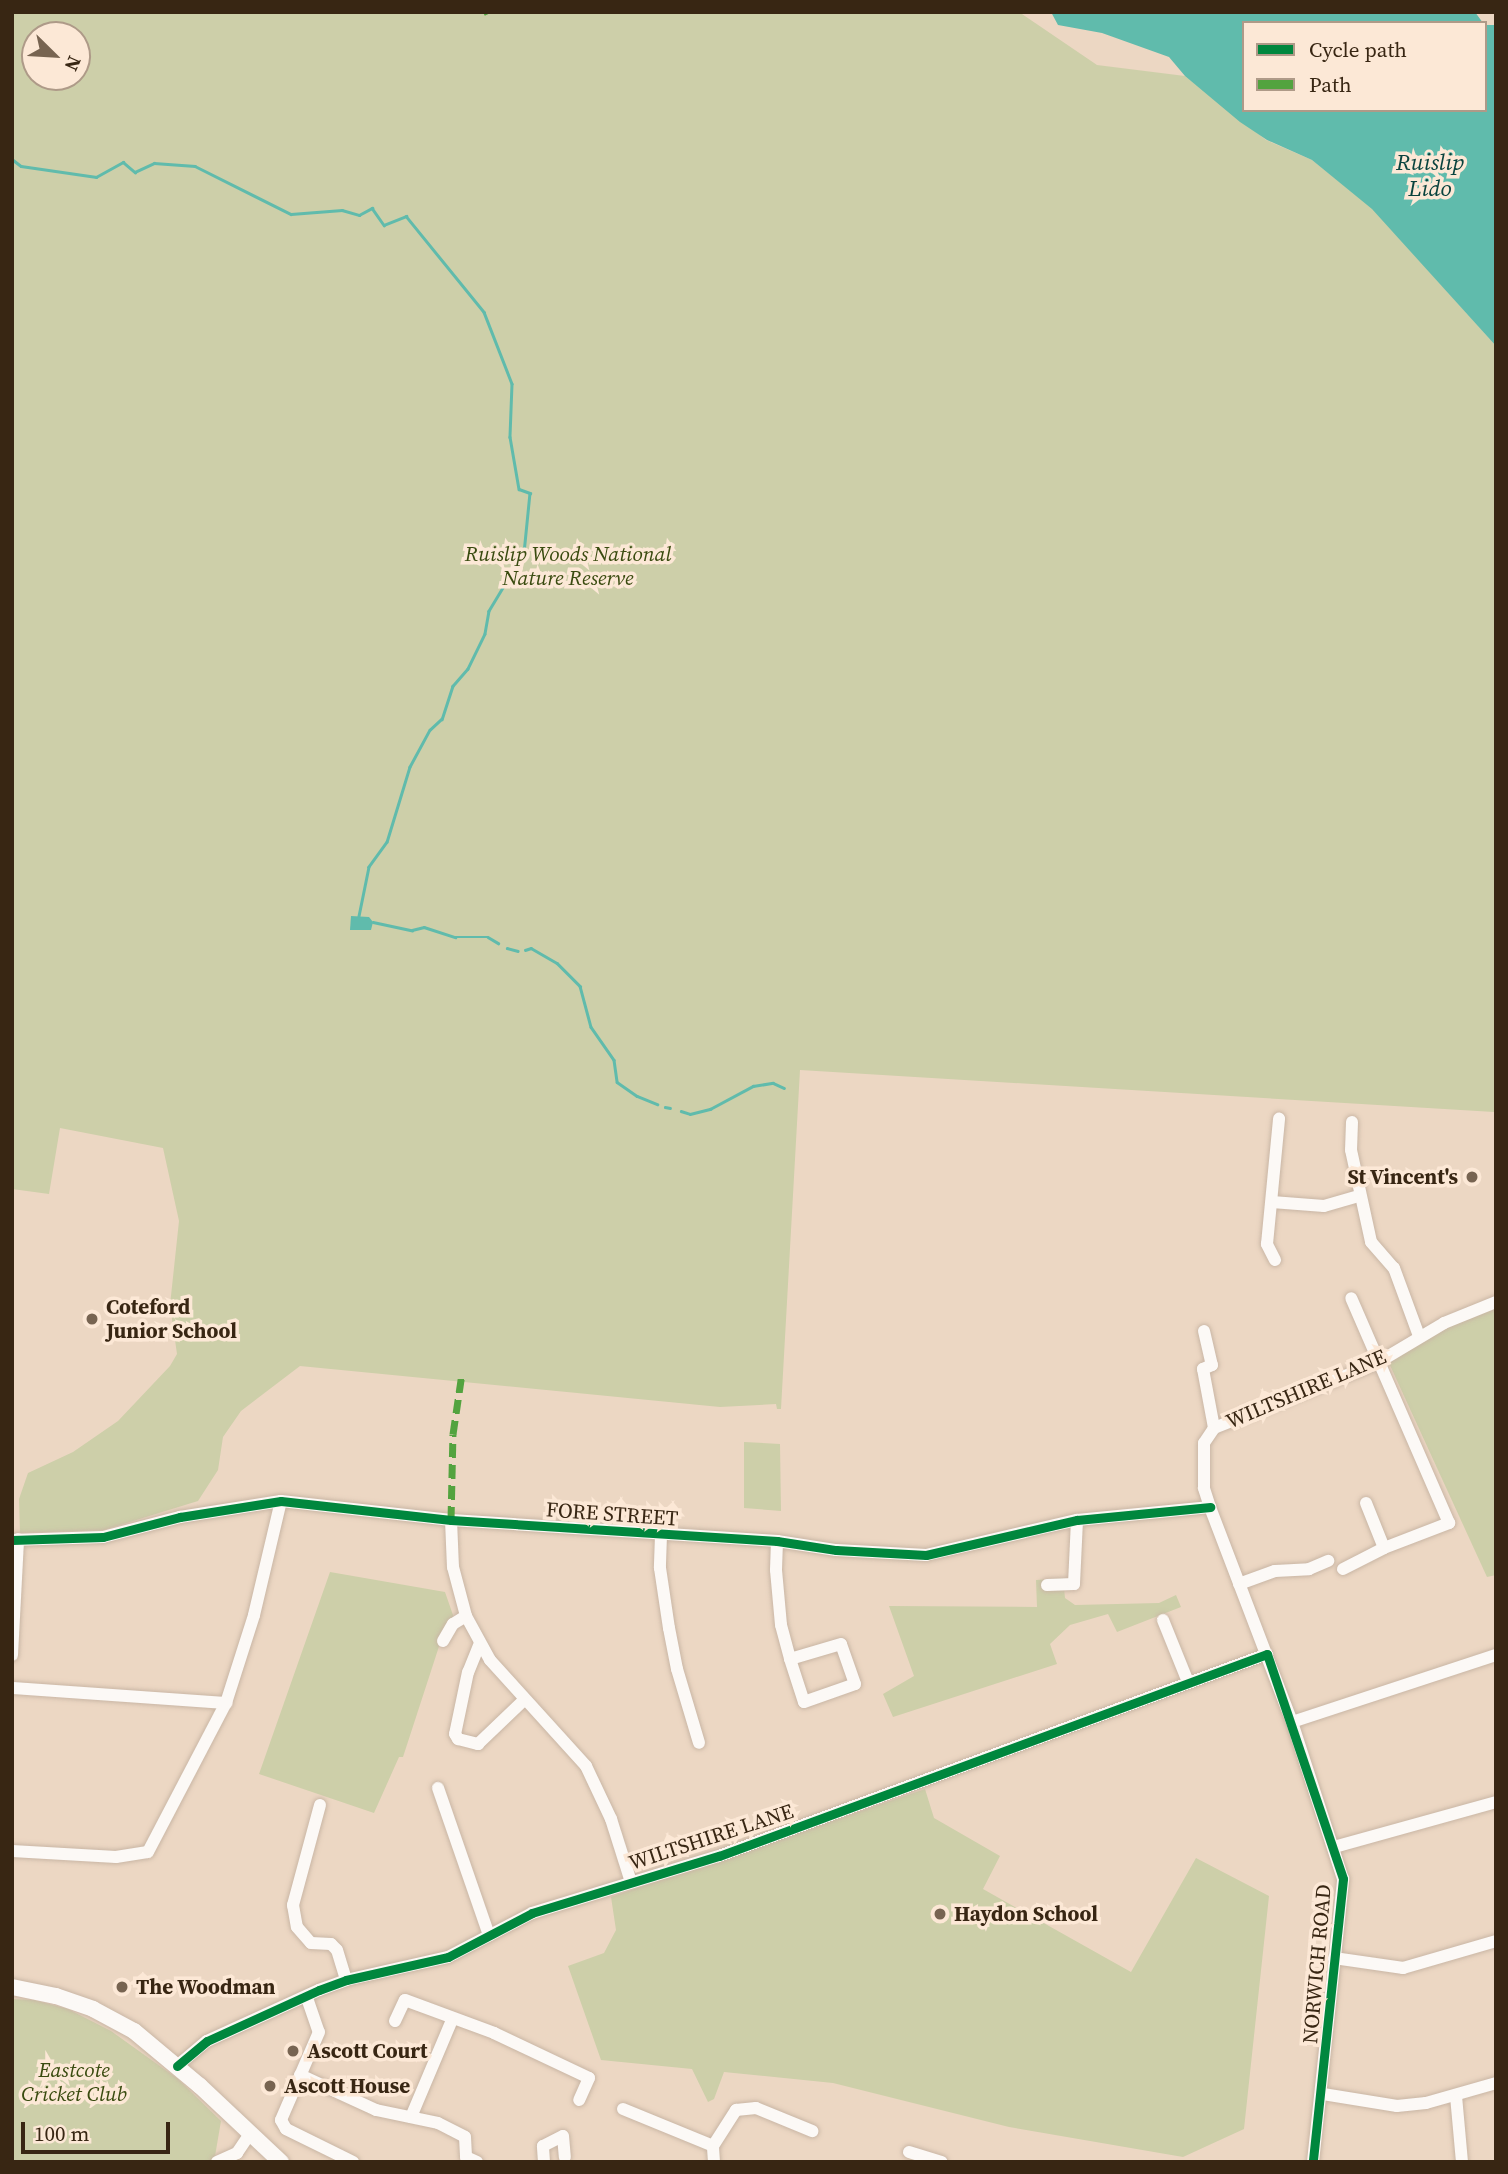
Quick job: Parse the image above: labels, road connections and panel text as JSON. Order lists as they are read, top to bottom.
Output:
{
  "streets": {
    "street": ["WILTSHIRE LANE", "FORE STREET", "NORWICH ROAD"]
  },
  "crossings": [
    ["WILTSHIRE LANE", "FORE STREET"],
    ["WILTSHIRE LANE", "NORWICH ROAD"]
  ],
  "water": ["Ruislip Lido"],
  "parks": ["Ruislip Woods National Nature Reserve", "Eastcote Cricket Club"],
  "places": [
    "St Vincent's",
    "Coteford Junior School",
    "Haydon School",
    "The Woodman",
    "Ascott Court",
    "Ascott House"
  ],
  "legend": ["Cycle path", "Path"],
  "scale_bar": "100 m",
  "north": "bottom right"
}
